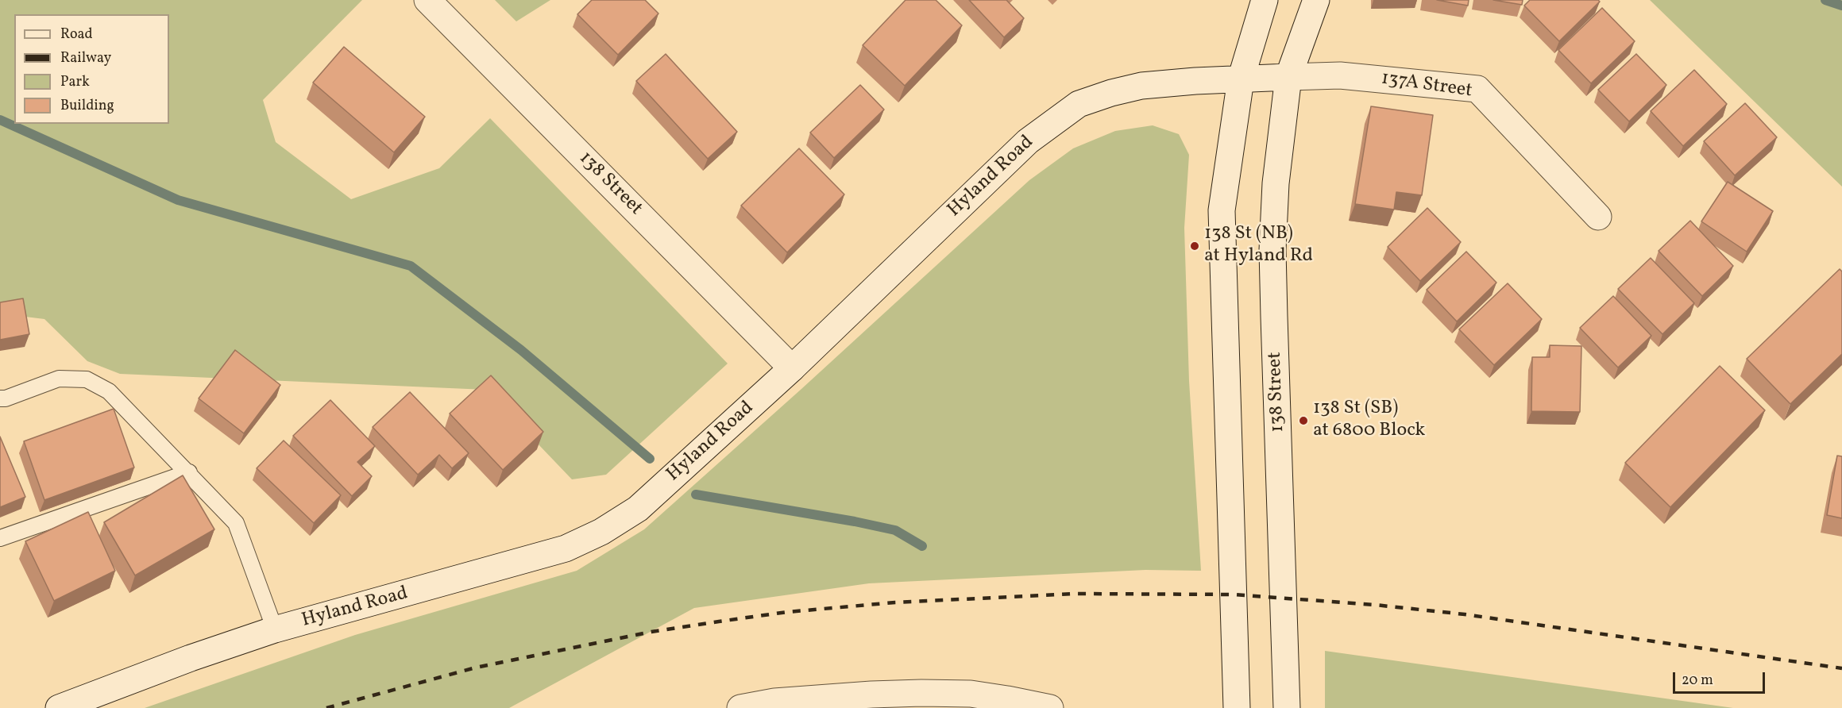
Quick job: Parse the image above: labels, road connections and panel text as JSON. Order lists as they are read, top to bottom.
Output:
{
  "streets": {
    "street": ["137A Street", "Hyland Road", "138 Street"]
  },
  "crossings": [
    ["137A Street", "Hyland Road"],
    ["137A Street", "138 Street"],
    ["Hyland Road", "138 Street"]
  ],
  "places": ["138 St (NB) at Hyland Rd", "138 St (SB) at 6800 Block"],
  "legend": [
    "Road",
    "Railway",
    "Park",
    "Building"
  ],
  "scale_bar": "20 m"
}
